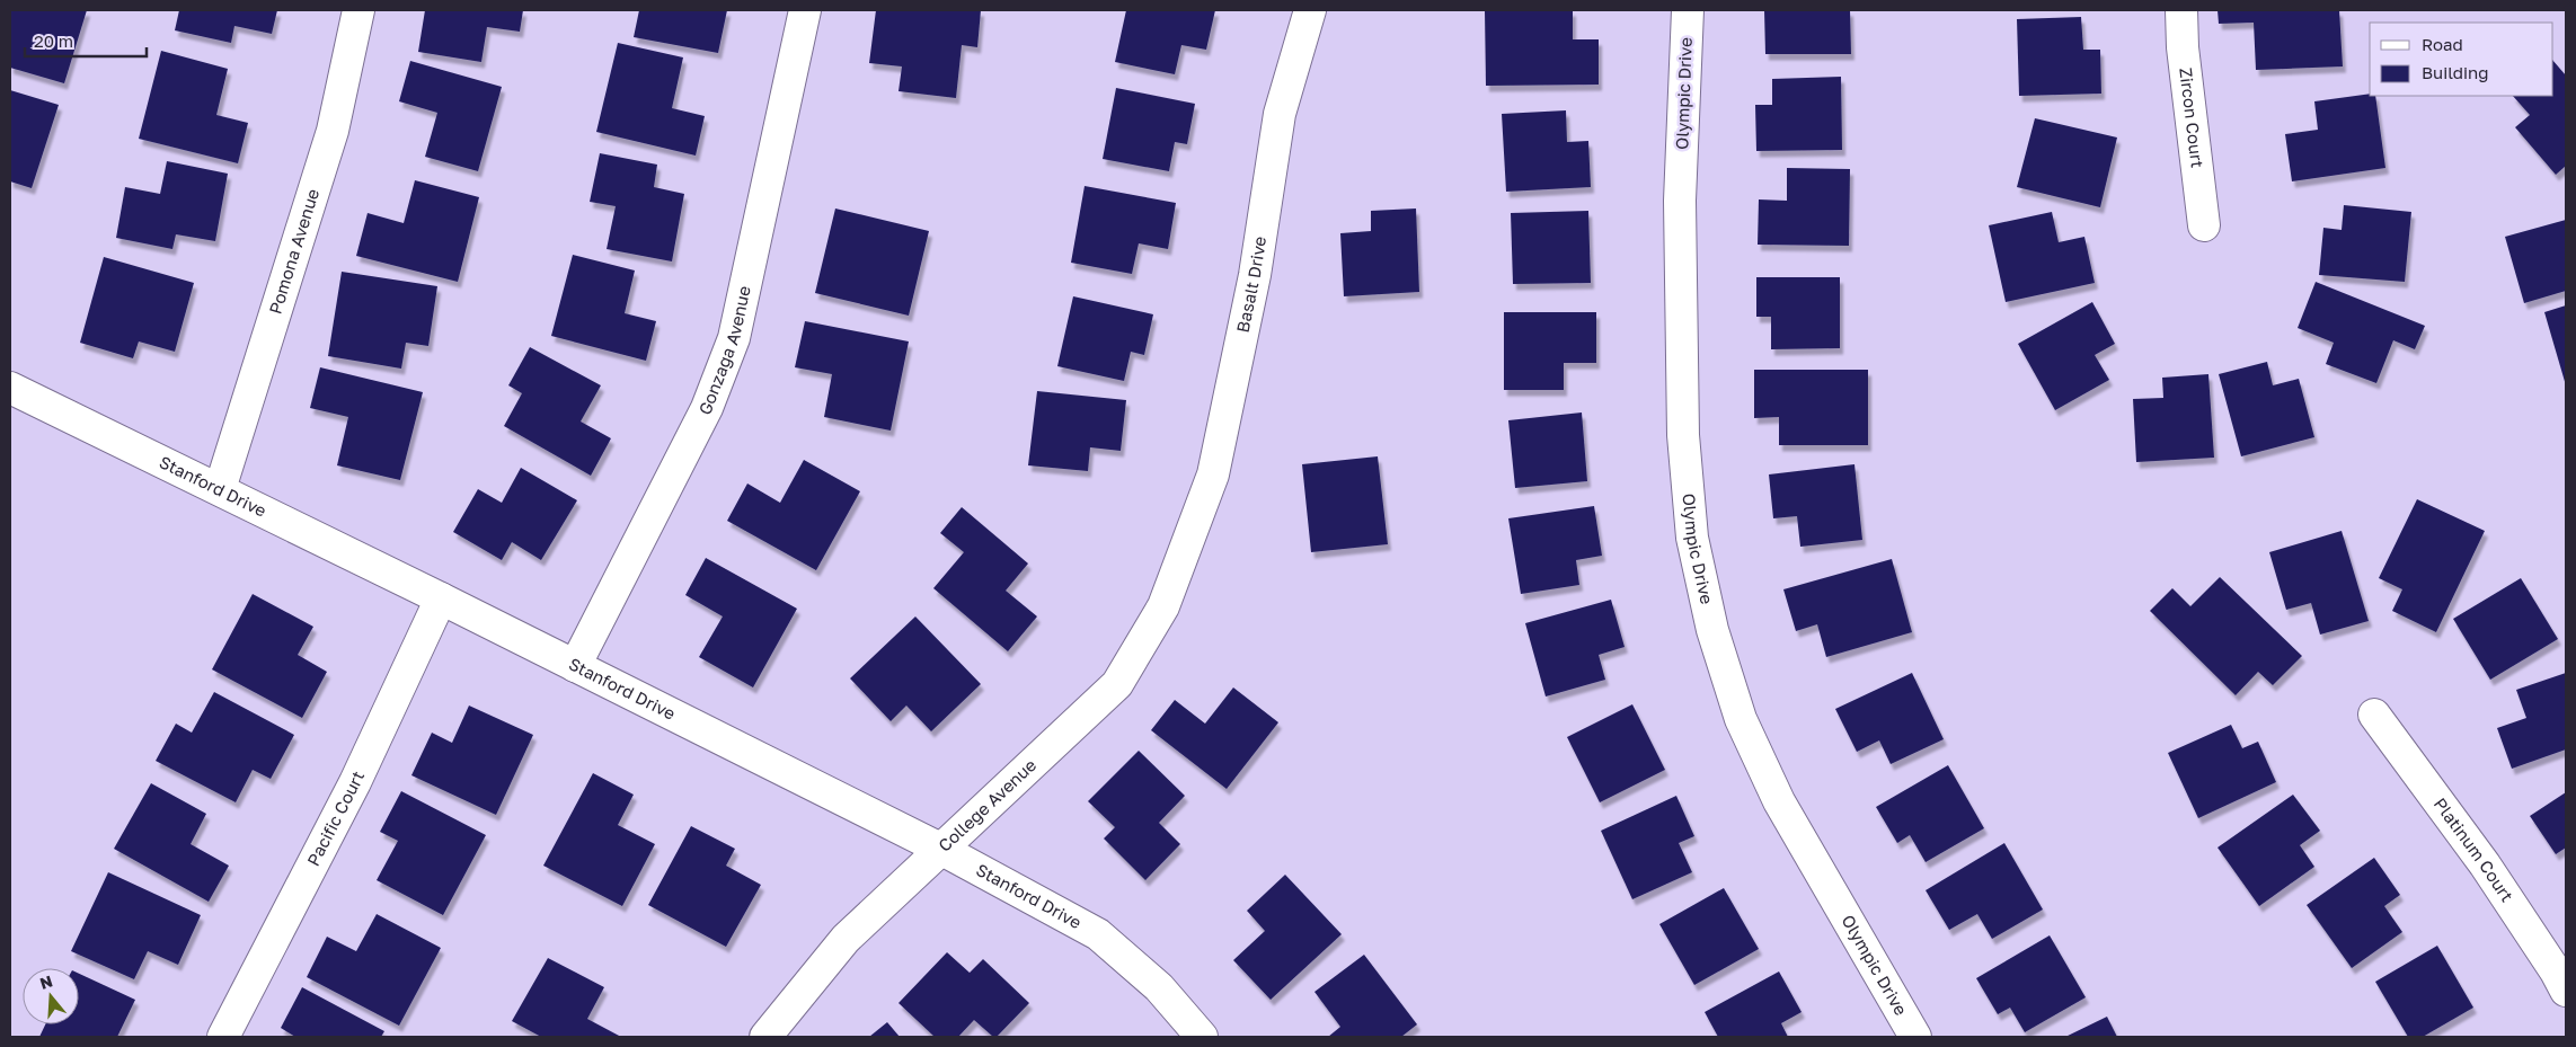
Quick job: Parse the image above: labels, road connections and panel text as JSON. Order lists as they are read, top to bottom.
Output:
{
  "streets": {
    "street": [
      "Olympic Drive",
      "Zircon Court",
      "Pomona Avenue",
      "Basalt Drive",
      "Gonzaga Avenue",
      "Stanford Drive",
      "College Avenue",
      "Pacific Court",
      "Platinum Court"
    ]
  },
  "crossings": [
    ["Pomona Avenue", "Stanford Drive"],
    ["Basalt Drive", "College Avenue"],
    ["Gonzaga Avenue", "Stanford Drive"],
    ["Stanford Drive", "College Avenue"],
    ["Stanford Drive", "Pacific Court"]
  ],
  "legend": ["Road", "Building"],
  "scale_bar": "20 m",
  "north": "top"
}
